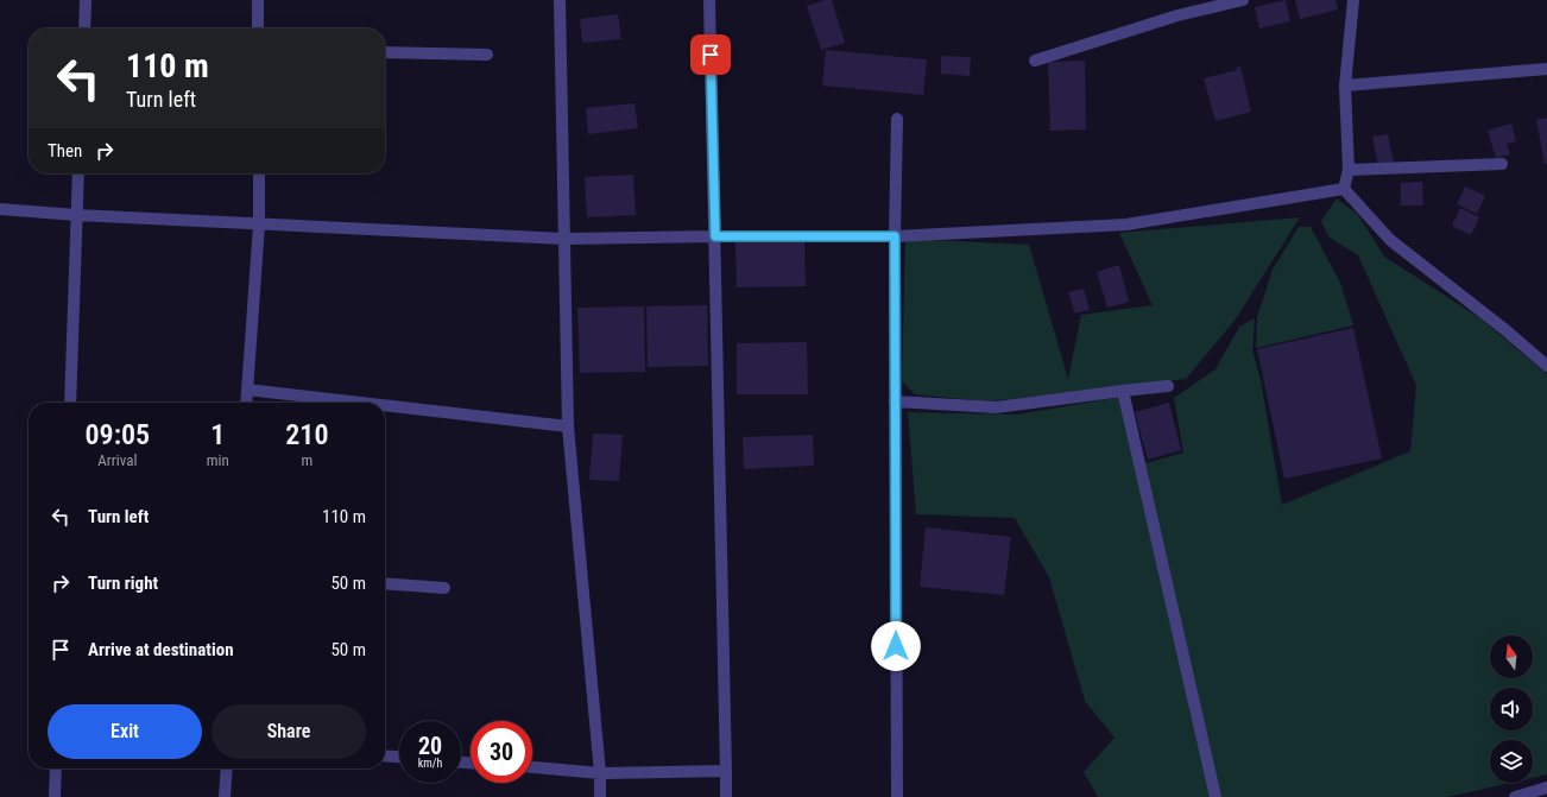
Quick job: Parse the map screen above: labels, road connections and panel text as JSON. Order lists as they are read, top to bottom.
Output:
{
  "north": "top",
  "page": {
    "turn": ["110 m", "Turn left"],
    "then": "Then",
    "eta": [
      "09:05",
      "Arrival",
      "1",
      "min",
      "210",
      "m"
    ],
    "list": [
      {
        "name": "Turn left",
        "value": "110 m"
      },
      {
        "name": "Turn right",
        "value": "50 m"
      },
      {
        "name": "Arrive at destination",
        "value": "50 m"
      }
    ],
    "buttons": ["Exit", "Share"],
    "speed": "20 km/h",
    "limit": "30"
  }
}
